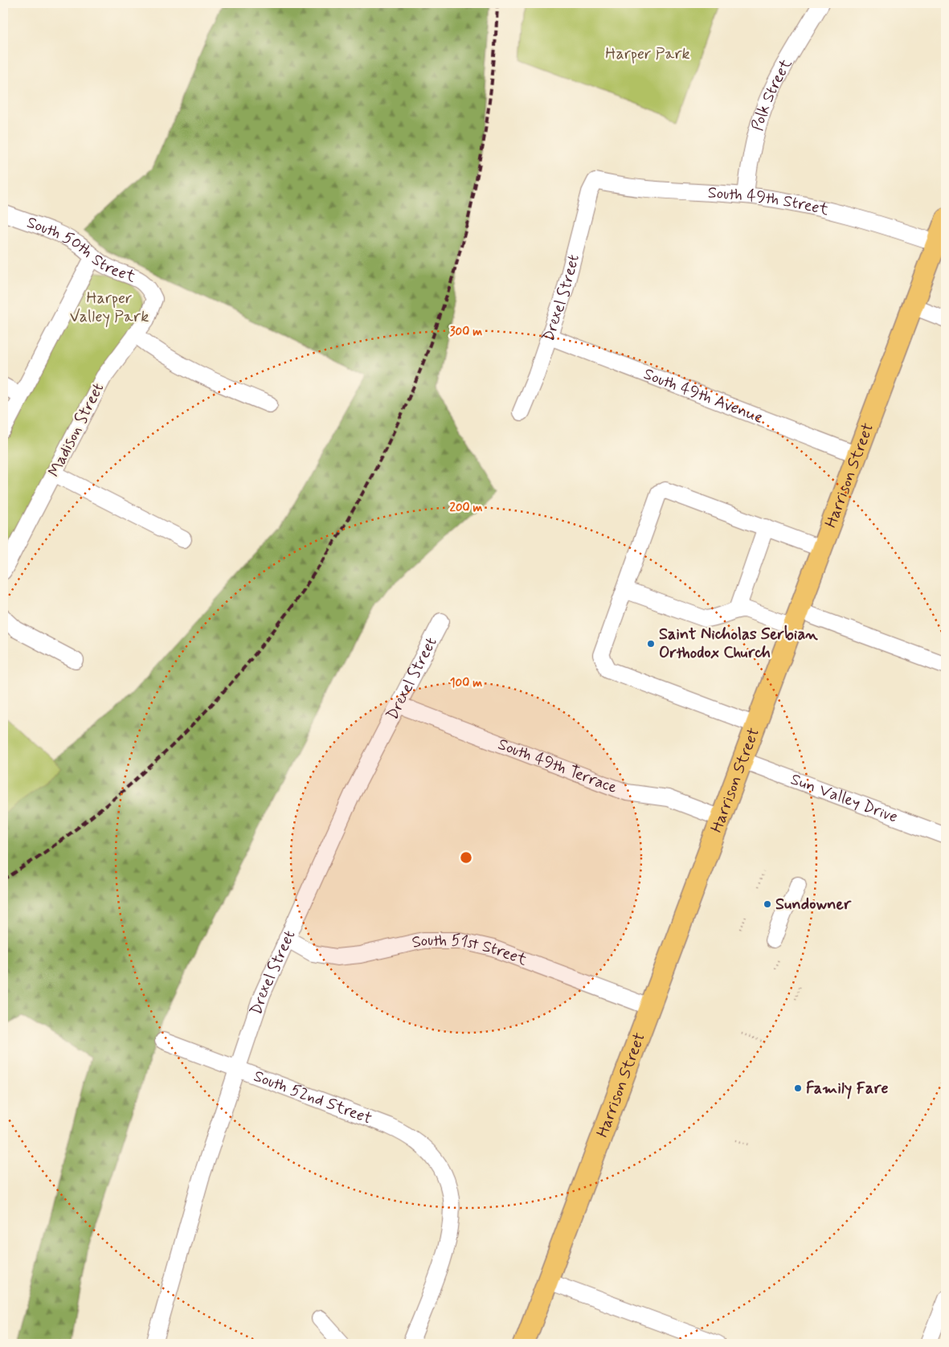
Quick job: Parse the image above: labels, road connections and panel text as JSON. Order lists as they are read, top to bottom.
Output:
{
  "streets": {
    "main road": ["Harrison Street"],
    "street": [
      "Polk Street",
      "South 49th Street",
      "South 50th Street",
      "Drexel Street",
      "South 49th Avenue",
      "Madison Street",
      "South 49th Terrace",
      "Sun Valley Drive",
      "South 51st Street",
      "South 52nd Street"
    ]
  },
  "crossings": [
    ["Polk Street", "South 49th Street"],
    ["South 49th Street", "Drexel Street"],
    ["South 49th Street", "Harrison Street"],
    ["South 50th Street", "Madison Street"],
    ["Drexel Street", "South 49th Avenue"],
    ["Drexel Street", "South 49th Terrace"],
    ["Drexel Street", "South 51st Street"],
    ["Drexel Street", "South 52nd Street"],
    ["South 49th Avenue", "Harrison Street"],
    ["Harrison Street", "South 49th Terrace"],
    ["Harrison Street", "Sun Valley Drive"],
    ["Harrison Street", "South 51st Street"]
  ],
  "parks": ["Harper Park", "Harper Valley Park"],
  "places": ["Saint Nicholas Serbian Orthodox Church", "Sundowner", "Family Fare"],
  "rings": ["300 m", "200 m", "100 m"]
}
